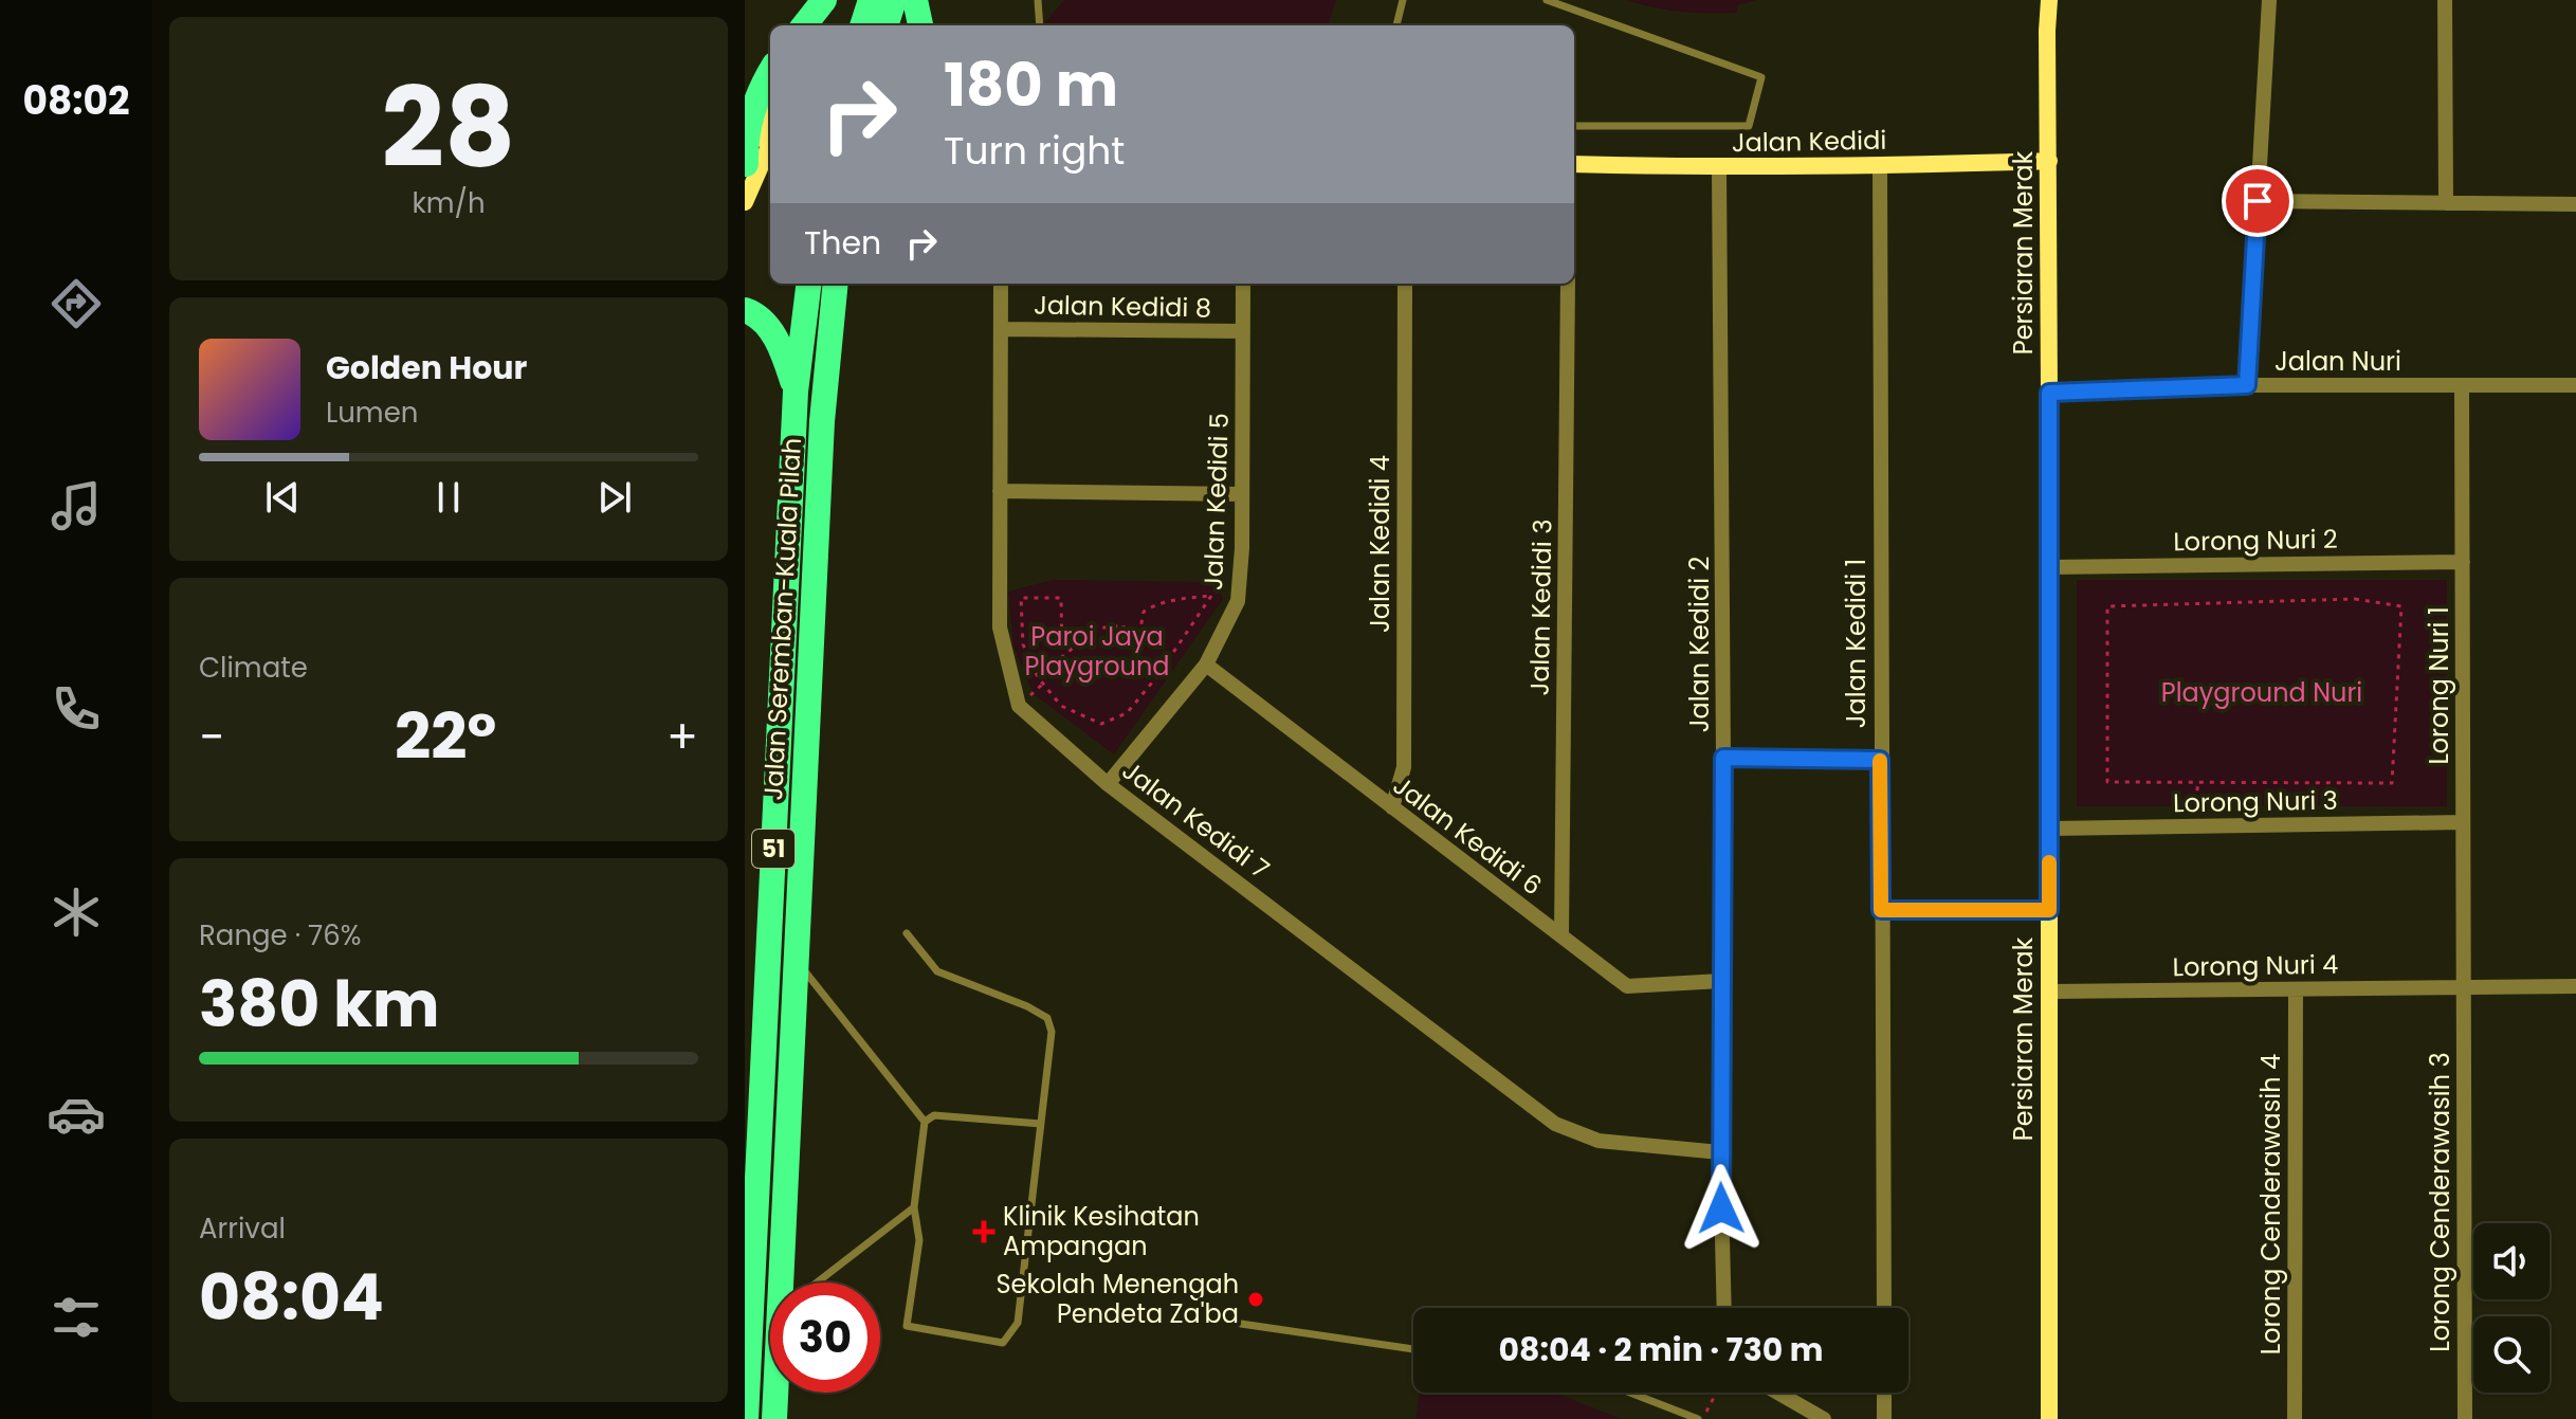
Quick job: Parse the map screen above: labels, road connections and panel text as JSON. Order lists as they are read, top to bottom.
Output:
{
  "streets": {
    "highway": ["Jalan Seremban-Kuala Pilah", "51"],
    "street": [
      "Jalan Kedidi",
      "Persiaran Merak",
      "Jalan Kedidi 8",
      "Jalan Nuri",
      "Jalan Kedidi 5",
      "Lorong Nuri 2",
      "Jalan Kedidi 4",
      "Jalan Kedidi 3",
      "Jalan Kedidi 1",
      "Jalan Kedidi 2",
      "Lorong Nuri 1",
      "Lorong Nuri 3",
      "Jalan Kedidi 7",
      "Jalan Kedidi 6",
      "Lorong Nuri 4",
      "Lorong Cenderawasih 3",
      "Lorong Cenderawasih 4"
    ]
  },
  "crossings": [
    ["Jalan Kedidi", "Persiaran Merak"],
    ["Jalan Kedidi", "Jalan Kedidi 1"],
    ["Jalan Kedidi", "Jalan Kedidi 2"],
    ["Persiaran Merak", "Jalan Nuri"],
    ["Persiaran Merak", "Lorong Nuri 2"],
    ["Persiaran Merak", "Lorong Nuri 3"],
    ["Persiaran Merak", "Lorong Nuri 4"],
    ["Jalan Kedidi 8", "Jalan Kedidi 5"],
    ["Jalan Kedidi 8", "Jalan Kedidi 7"],
    ["Jalan Nuri", "Lorong Nuri 1"],
    ["Jalan Kedidi 5", "Jalan Kedidi 7"],
    ["Jalan Kedidi 5", "Jalan Kedidi 6"],
    ["Lorong Nuri 2", "Lorong Nuri 1"],
    ["Jalan Kedidi 4", "Jalan Kedidi 6"],
    ["Jalan Kedidi 3", "Jalan Kedidi 6"],
    ["Jalan Kedidi 2", "Jalan Kedidi 7"],
    ["Jalan Kedidi 2", "Jalan Kedidi 6"],
    ["Lorong Nuri 1", "Lorong Nuri 3"],
    ["Lorong Nuri 1", "Lorong Nuri 4"],
    ["Lorong Nuri 1", "Lorong Cenderawasih 3"],
    ["Lorong Nuri 4", "Lorong Cenderawasih 3"],
    ["Lorong Nuri 4", "Lorong Cenderawasih 4"]
  ],
  "parks": ["Paroi Jaya Playground", "Playground Nuri"],
  "places": {
    "health": ["Klinik Kesihatan Ampangan"],
    "other": ["Sekolah Menengah Pendeta Za'ba"]
  },
  "page": {
    "tabs": "08:02",
    "tile": [
      ["28", "km/h"],
      "Climate",
      ["Range · 76%", "380 km"],
      ["Arrival", "08:04"]
    ],
    "turn": ["180 m", "Turn right"],
    "then": "Then",
    "song": ["Golden Hour", "Lumen"],
    "heat": ["−", "22°", "+"],
    "limit": "30",
    "trip": "08:04 · 2 min · 730 m"
  }
}
